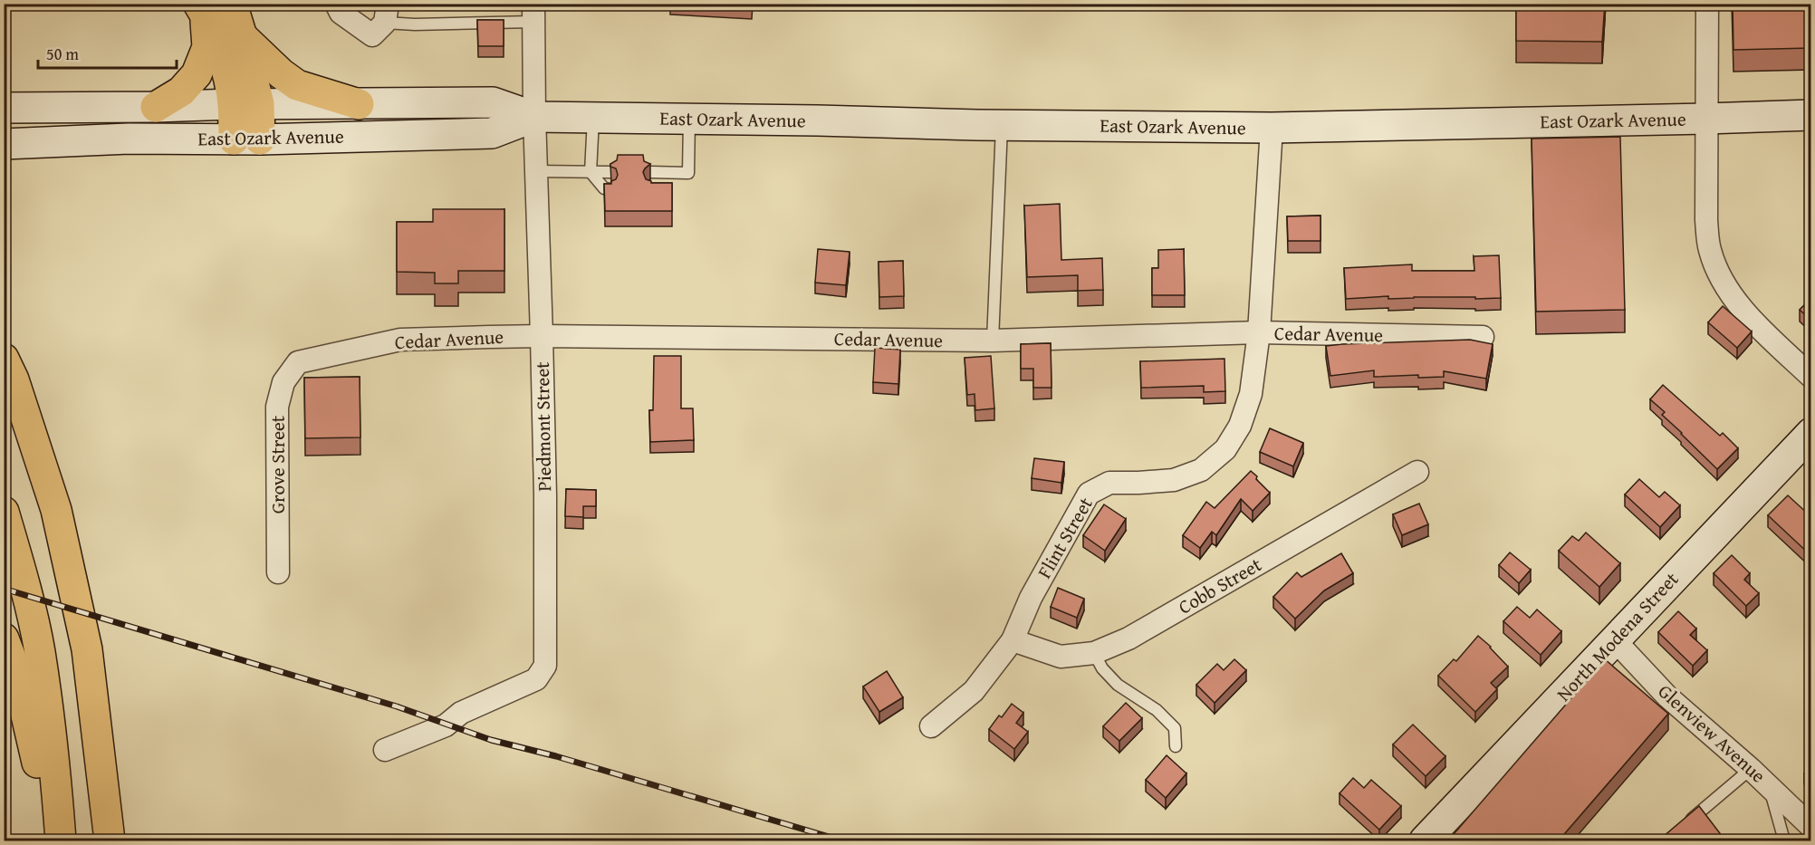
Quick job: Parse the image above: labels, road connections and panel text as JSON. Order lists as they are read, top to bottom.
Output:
{
  "streets": {
    "main road": ["East Ozark Avenue", "North Modena Street"],
    "street": [
      "Cedar Avenue",
      "Piedmont Street",
      "Grove Street",
      "Flint Street",
      "Cobb Street",
      "Glenview Avenue"
    ]
  },
  "crossings": [
    ["East Ozark Avenue", "Piedmont Street"],
    ["East Ozark Avenue", "Flint Street"],
    ["Cedar Avenue", "Piedmont Street"],
    ["Cedar Avenue", "Grove Street"],
    ["Cedar Avenue", "Flint Street"],
    ["Flint Street", "Cobb Street"],
    ["North Modena Street", "Glenview Avenue"]
  ],
  "scale_bar": "50 m"
}
